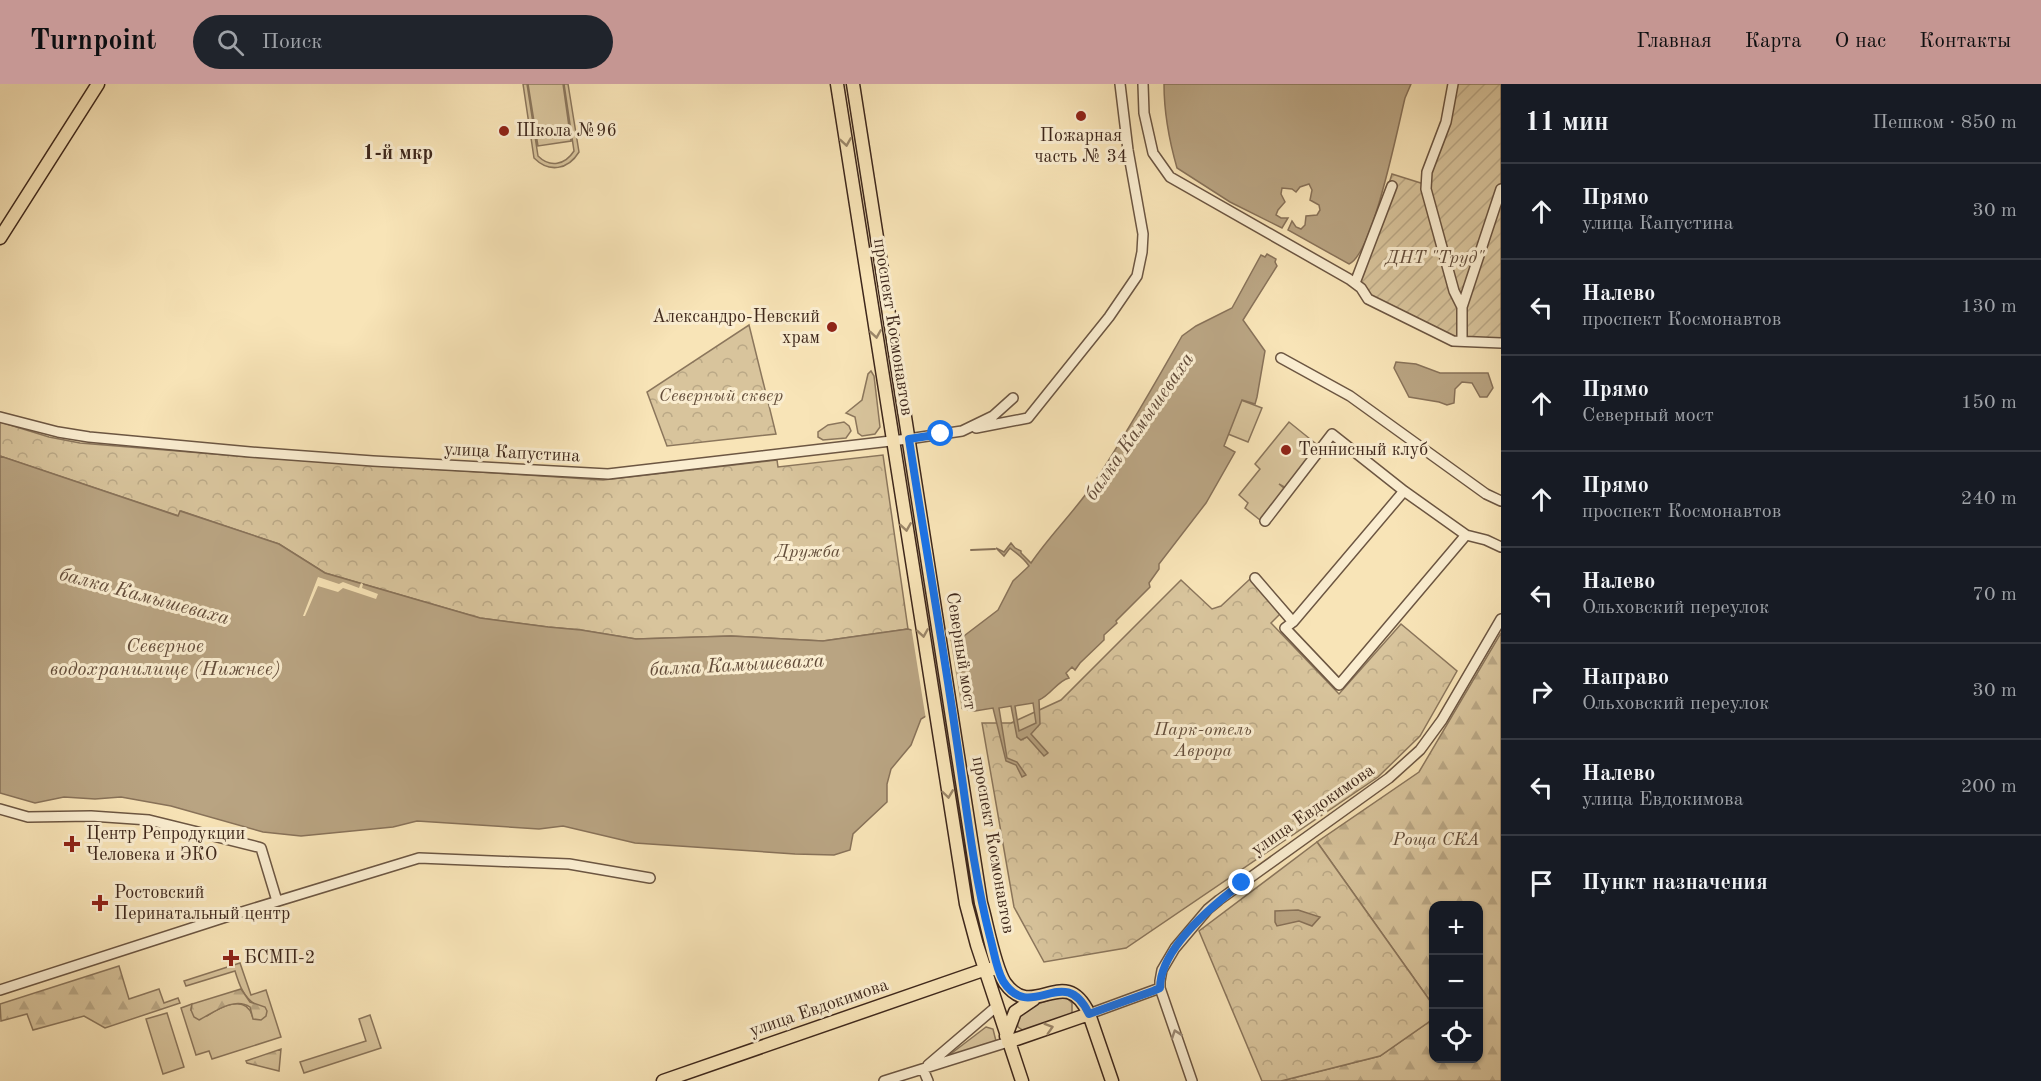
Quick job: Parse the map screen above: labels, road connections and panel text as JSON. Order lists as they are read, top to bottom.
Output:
{
  "streets": {
    "main road": ["проспект Космонавтов", "Северный мост", "улица Евдокимова"],
    "street": ["улица Капустина"]
  },
  "crossings": [
    ["проспект Космонавтов", "улица Капустина"],
    ["проспект Космонавтов", "Северный мост"],
    ["проспект Космонавтов", "улица Евдокимова"]
  ],
  "districts": ["1-й мкр"],
  "water": ["балка Камышеваха", "Северное водохранилище (Нижнее)"],
  "parks": [
    "ДНТ \"Труд\"",
    "Северный сквер",
    "Дружба",
    "Парк-отель Аврора",
    "Роща СКА"
  ],
  "places": {
    "other": [
      "Пожарная часть № 34",
      "Школа №96",
      "Александро-Невский храм",
      "Теннисный клуб"
    ],
    "health": ["Центр Репродукции Человека и ЭКО", "Ростовский Перинатальный центр", "БСМП-2"]
  },
  "page": {
    "header": "Turnpoint",
    "search": "Поиск",
    "nav": [
      "Главная",
      "Карта",
      "О нас",
      "Контакты"
    ],
    "heading": ["11 мин", "Пешком · 850 m"],
    "list": [
      ["Прямо", "улица Капустина", "30 m"],
      ["Налево", "проспект Космонавтов", "130 m"],
      ["Прямо", "Северный мост", "150 m"],
      ["Прямо", "проспект Космонавтов", "240 m"],
      ["Налево", "Ольховский переулок", "70 m"],
      ["Направо", "Ольховский переулок", "30 m"],
      ["Налево", "улица Евдокимова", "200 m"],
      "Пункт назначения"
    ],
    "map_buttons": ["+", "−"]
  }
}
